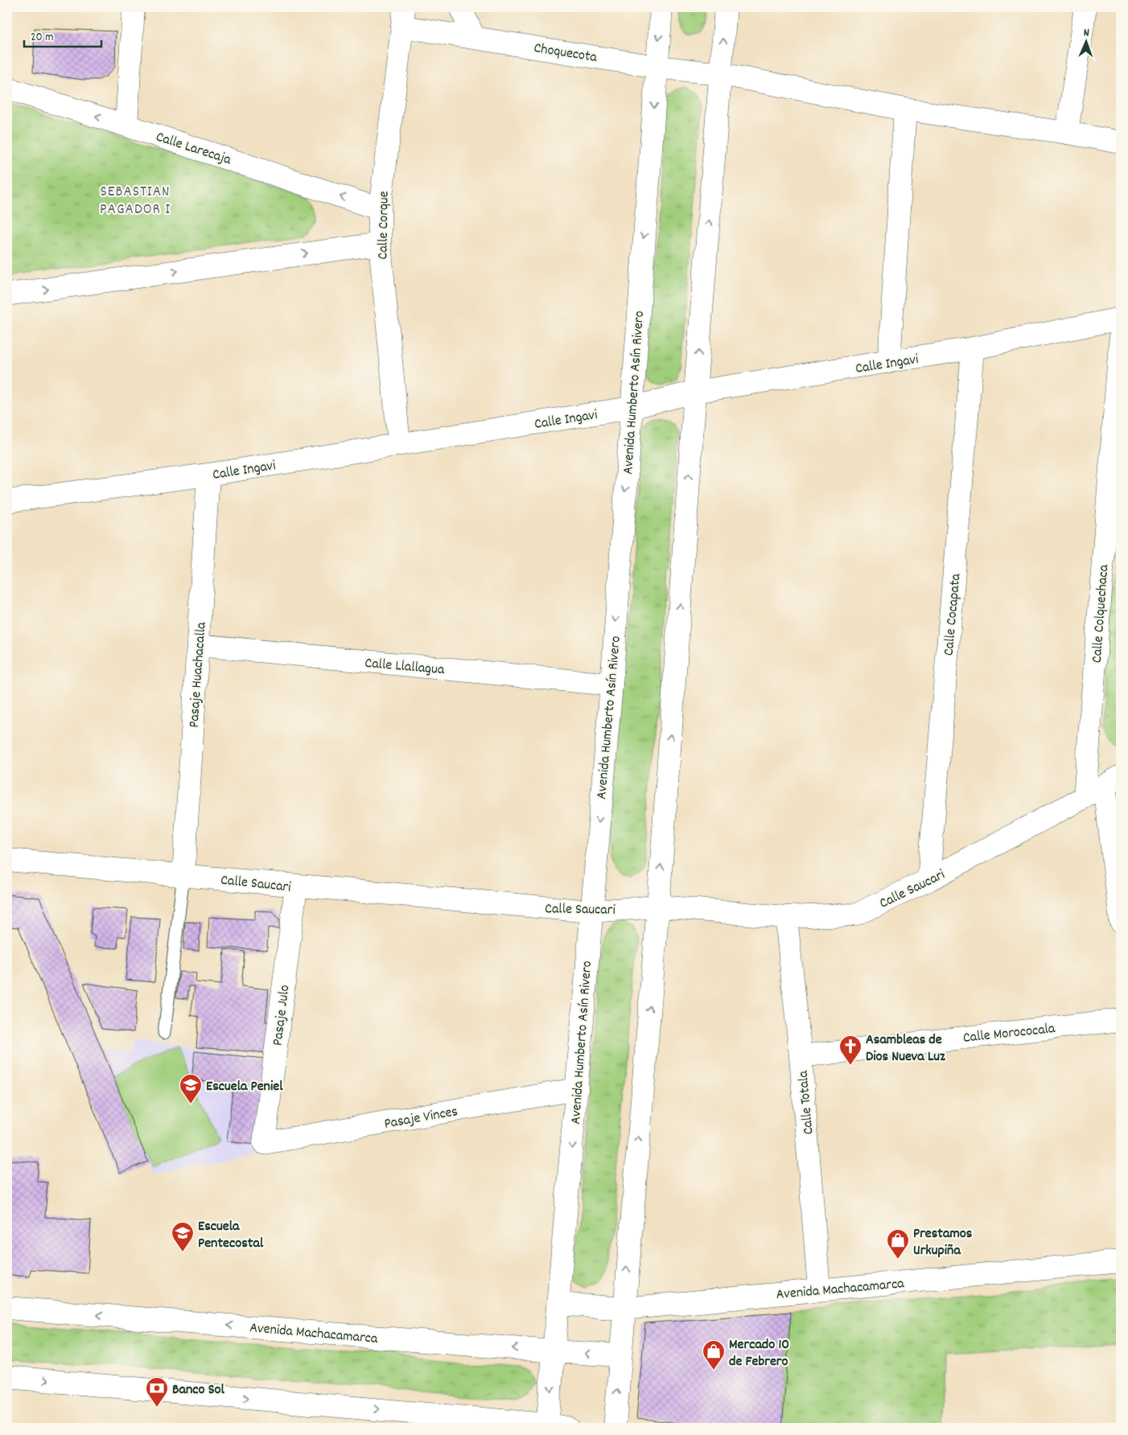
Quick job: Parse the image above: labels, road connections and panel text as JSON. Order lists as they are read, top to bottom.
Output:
{
  "streets": {
    "street": [
      "Choquecota",
      "Calle Larecaja",
      "Calle Corque",
      "Calle Ingavi",
      "Avenida Humberto Asín Rivero",
      "Calle Colquechaca",
      "Calle Cocapata",
      "Calle Llallagua",
      "Pasaje Huachacalla",
      "Calle Saucari",
      "Pasaje Julo",
      "Calle Morococala",
      "Calle Totala",
      "Pasaje Vinces",
      "Avenida Machacamarca"
    ]
  },
  "crossings": [
    ["Choquecota", "Calle Corque"],
    ["Choquecota", "Avenida Humberto Asín Rivero"],
    ["Calle Larecaja", "Calle Corque"],
    ["Calle Corque", "Calle Ingavi"],
    ["Calle Ingavi", "Avenida Humberto Asín Rivero"],
    ["Calle Ingavi", "Calle Cocapata"],
    ["Calle Ingavi", "Pasaje Huachacalla"],
    ["Avenida Humberto Asín Rivero", "Calle Llallagua"],
    ["Avenida Humberto Asín Rivero", "Calle Saucari"],
    ["Avenida Humberto Asín Rivero", "Pasaje Vinces"],
    ["Avenida Humberto Asín Rivero", "Avenida Machacamarca"],
    ["Calle Colquechaca", "Calle Saucari"],
    ["Calle Cocapata", "Calle Saucari"],
    ["Calle Llallagua", "Pasaje Huachacalla"],
    ["Pasaje Huachacalla", "Calle Saucari"],
    ["Calle Saucari", "Pasaje Julo"],
    ["Calle Saucari", "Calle Totala"],
    ["Pasaje Julo", "Pasaje Vinces"],
    ["Calle Morococala", "Calle Totala"],
    ["Calle Totala", "Avenida Machacamarca"]
  ],
  "districts": ["SEBASTIAN PAGADOR I"],
  "places": {
    "church": ["Asambleas de Dios Nueva Luz"],
    "school or university": ["Escuela Peniel", "Escuela Pentecostal"],
    "shop": ["Prestamos Urkupiña", "Mercado 10 de Febrero"],
    "bank": ["Banco Sol"]
  },
  "scale_bar": "20 m",
  "north": "top"
}
